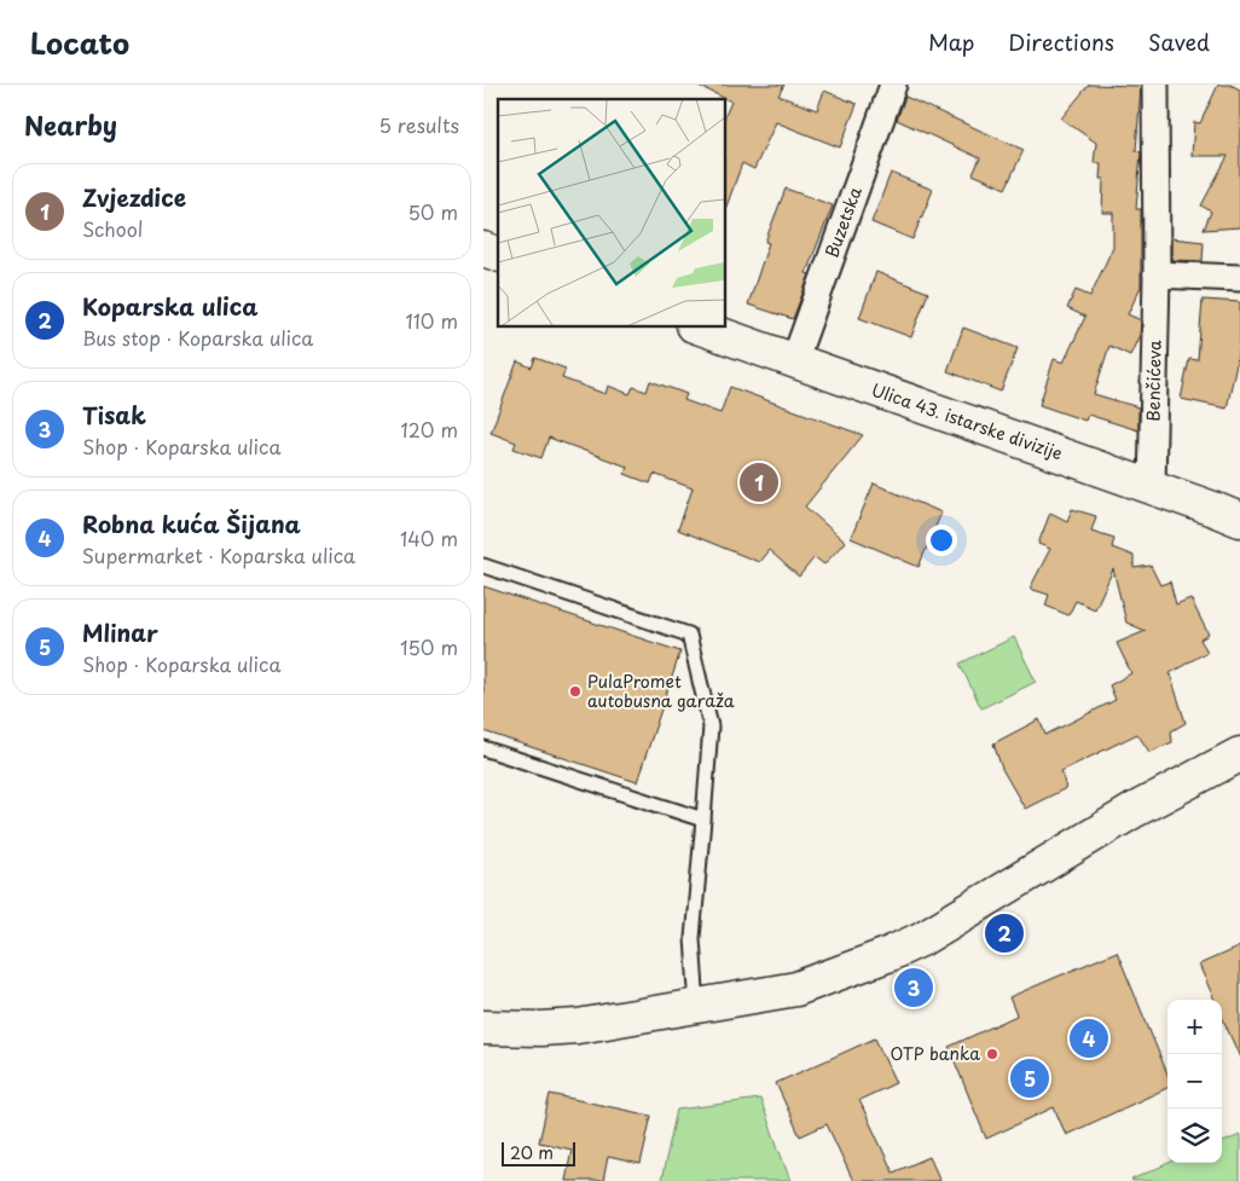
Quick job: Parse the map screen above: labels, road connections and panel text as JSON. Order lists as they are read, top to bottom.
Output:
{
  "streets": {
    "main road": ["Ulica 43. istarske divizije"],
    "street": ["Buzetska", "Benčićeva"]
  },
  "crossings": [
    ["Buzetska", "Ulica 43. istarske divizije"],
    ["Benčićeva", "Ulica 43. istarske divizije"]
  ],
  "places": ["PulaPromet autobusna garaža", "OTP banka"],
  "scale_bar": "20 m",
  "page": {
    "header": "Locato",
    "nav": ["Map", "Directions", "Saved"],
    "heading": ["Nearby", "5 results"],
    "list": [
      {
        "mark": "1",
        "name": "Zvjezdice",
        "note": "School",
        "value": "50 m"
      },
      {
        "mark": "2",
        "name": "Koparska ulica",
        "note": "Bus stop · Koparska ulica",
        "value": "110 m"
      },
      {
        "mark": "3",
        "name": "Tisak",
        "note": "Shop · Koparska ulica",
        "value": "120 m"
      },
      {
        "mark": "4",
        "name": "Robna kuća Šijana",
        "note": "Supermarket · Koparska ulica",
        "value": "140 m"
      },
      {
        "mark": "5",
        "name": "Mlinar",
        "note": "Shop · Koparska ulica",
        "value": "150 m"
      }
    ],
    "pins": [
      "1",
      "2",
      "3",
      "4",
      "5"
    ],
    "map_buttons": ["+", "−"],
    "scale": "20 m"
  }
}
